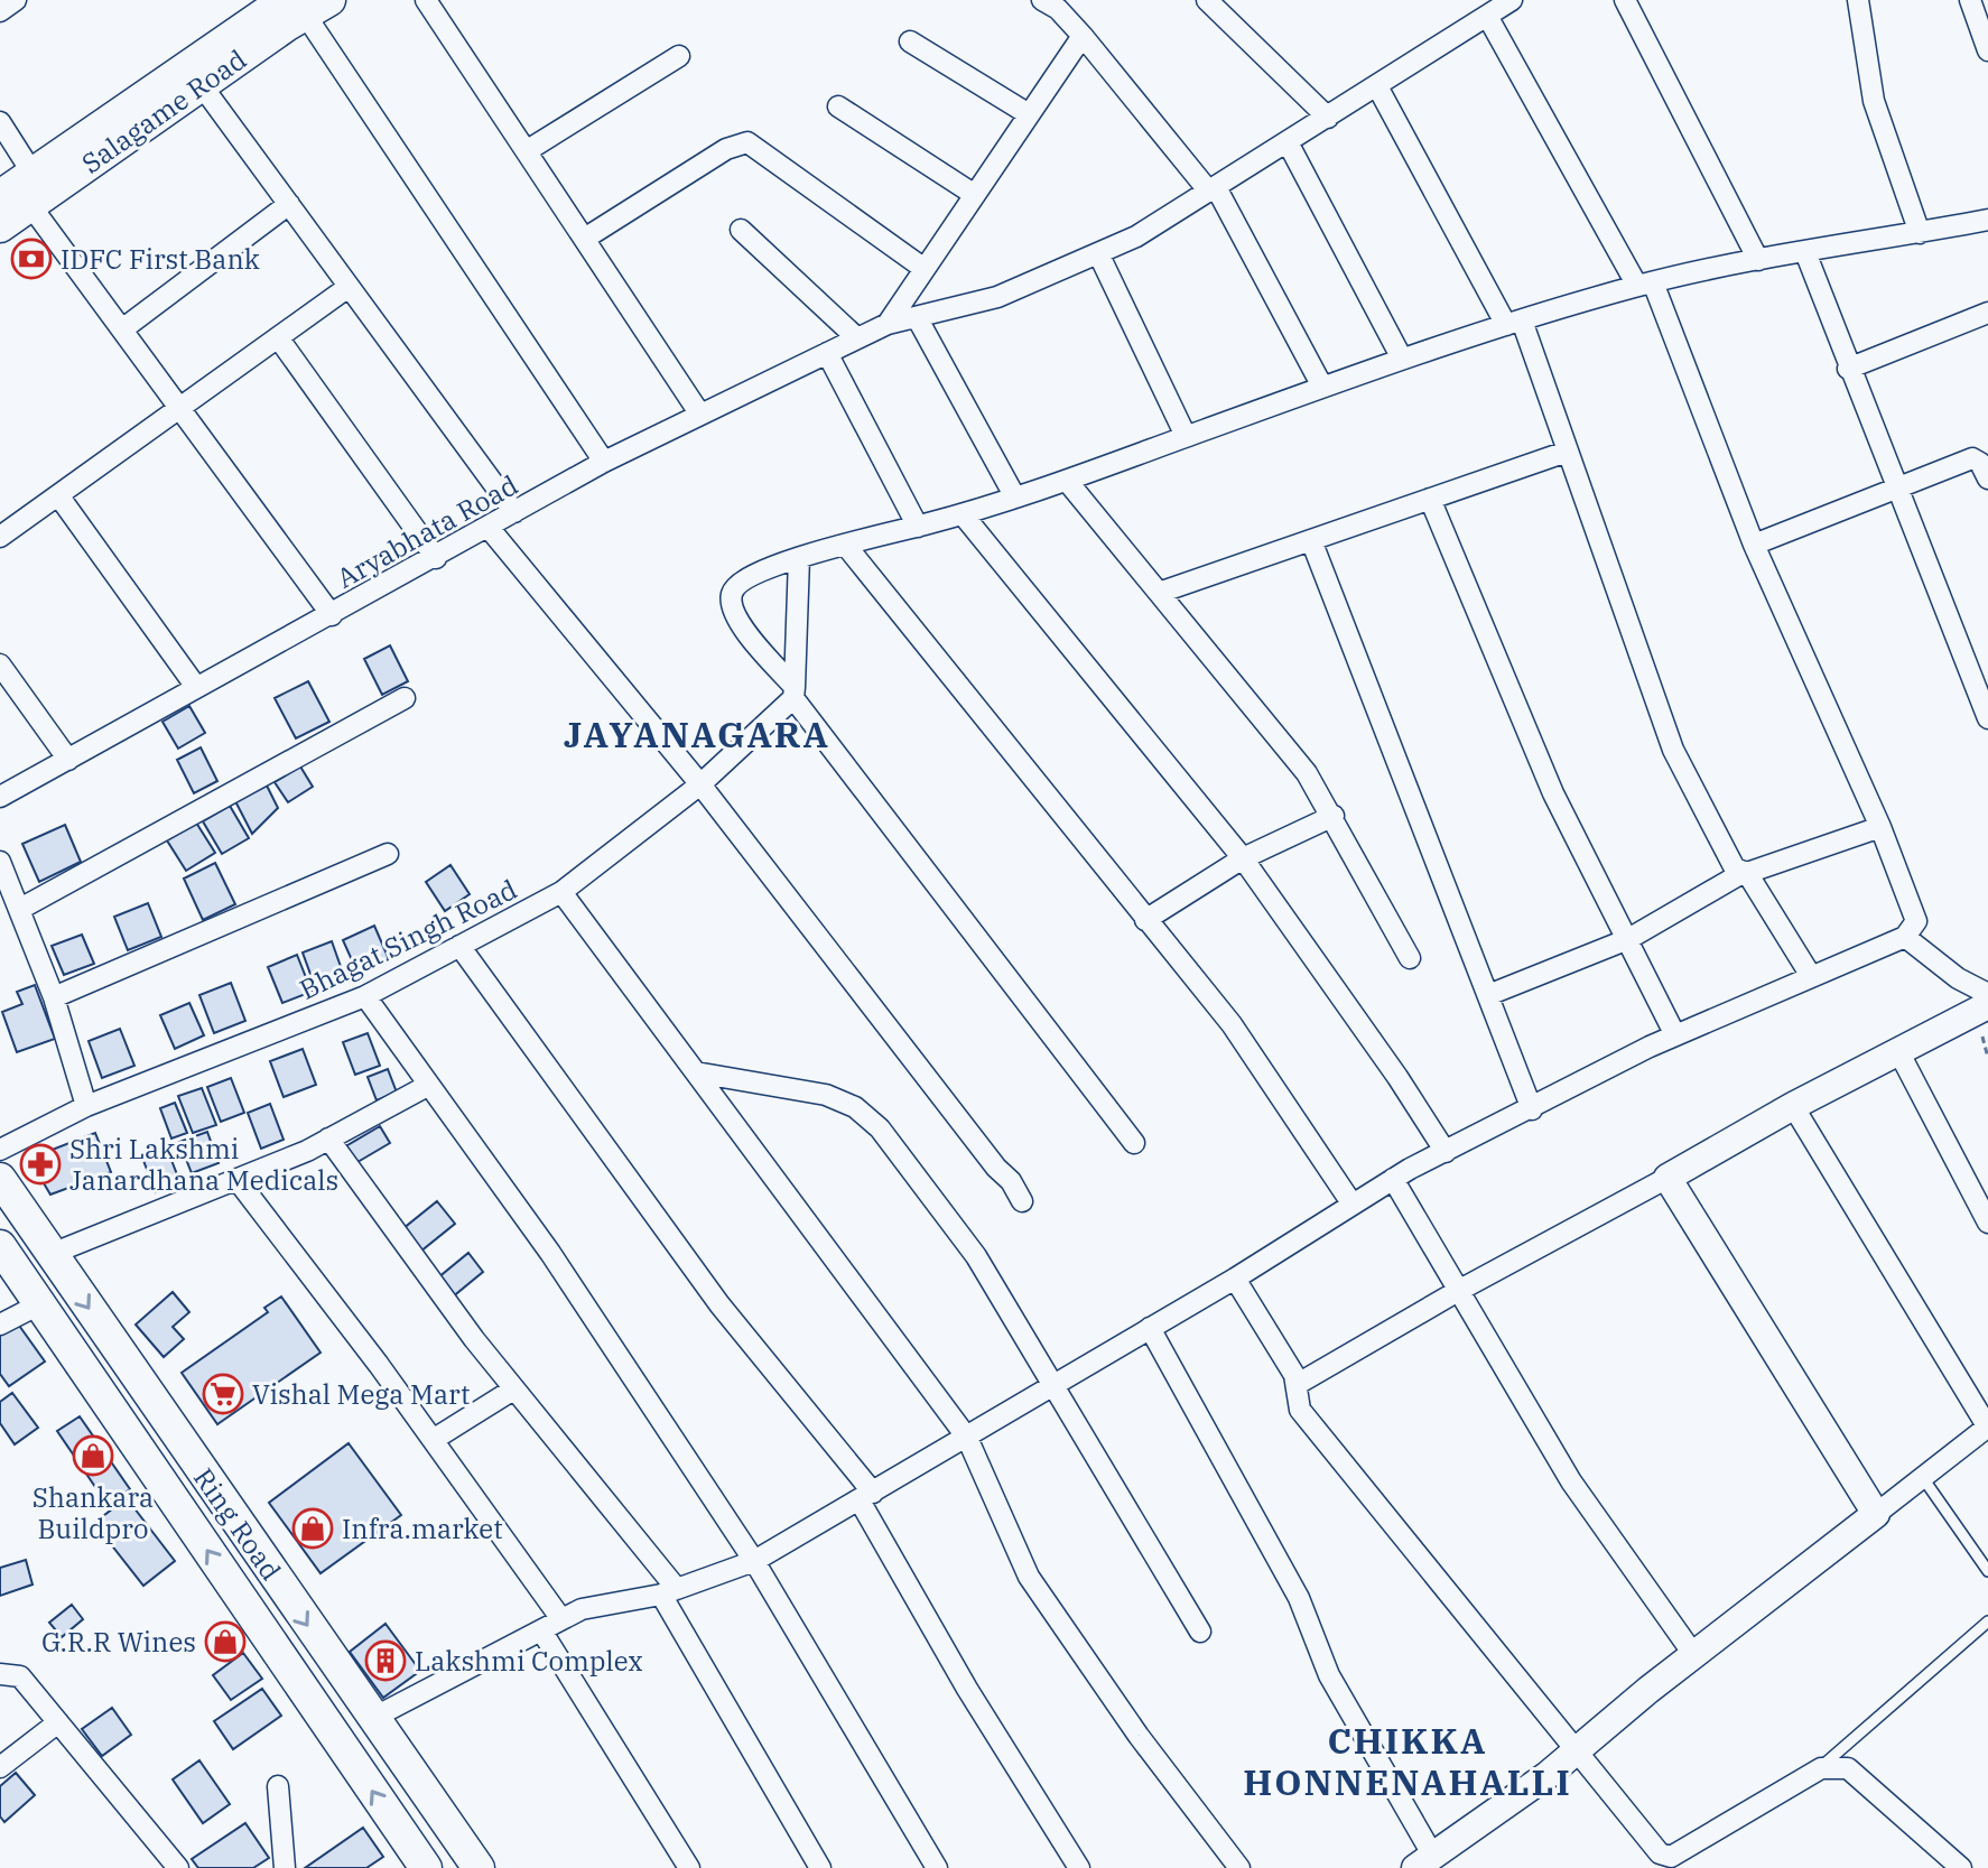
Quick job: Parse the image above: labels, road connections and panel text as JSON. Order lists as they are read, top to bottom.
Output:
{
  "streets": {
    "main road": ["Salagame Road", "Ring Road"],
    "street": ["Aryabhata Road", "Bhagat Singh Road"]
  },
  "districts": ["JAYANAGARA", "CHIKKA HONNENAHALLI"],
  "places": {
    "bank": ["IDFC First Bank"],
    "pharmacy": ["Shri Lakshmi Janardhana Medicals"],
    "supermarket": ["Vishal Mega Mart"],
    "shop": ["Shankara Buildpro", "Infra.market", "G.R.R Wines"],
    "building": ["Lakshmi Complex"]
  }
}
